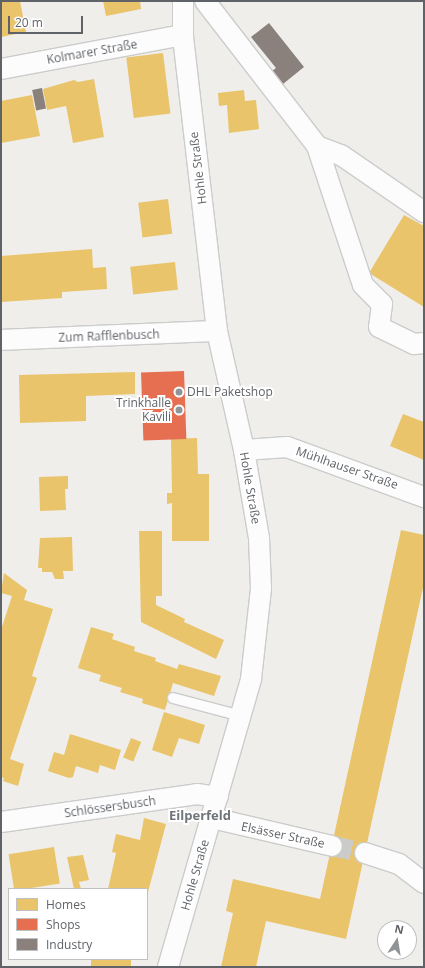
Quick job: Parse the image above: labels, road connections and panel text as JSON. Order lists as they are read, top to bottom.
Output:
{
  "streets": {
    "street": [
      "Kolmarer Straße",
      "Hohle Straße",
      "Zum Rafflenbusch",
      "Mühlhauser Straße",
      "Schlössersbusch",
      "Elsässer Straße"
    ]
  },
  "crossings": [
    ["Kolmarer Straße", "Hohle Straße"],
    ["Hohle Straße", "Zum Rafflenbusch"],
    ["Hohle Straße", "Mühlhauser Straße"],
    ["Hohle Straße", "Schlössersbusch"],
    ["Hohle Straße", "Elsässer Straße"]
  ],
  "districts": ["Eilperfeld"],
  "places": ["DHL Paketshop", "Trinkhalle Kavili"],
  "legend": ["Homes", "Shops", "Industry"],
  "scale_bar": "20 m",
  "north": "top"
}
